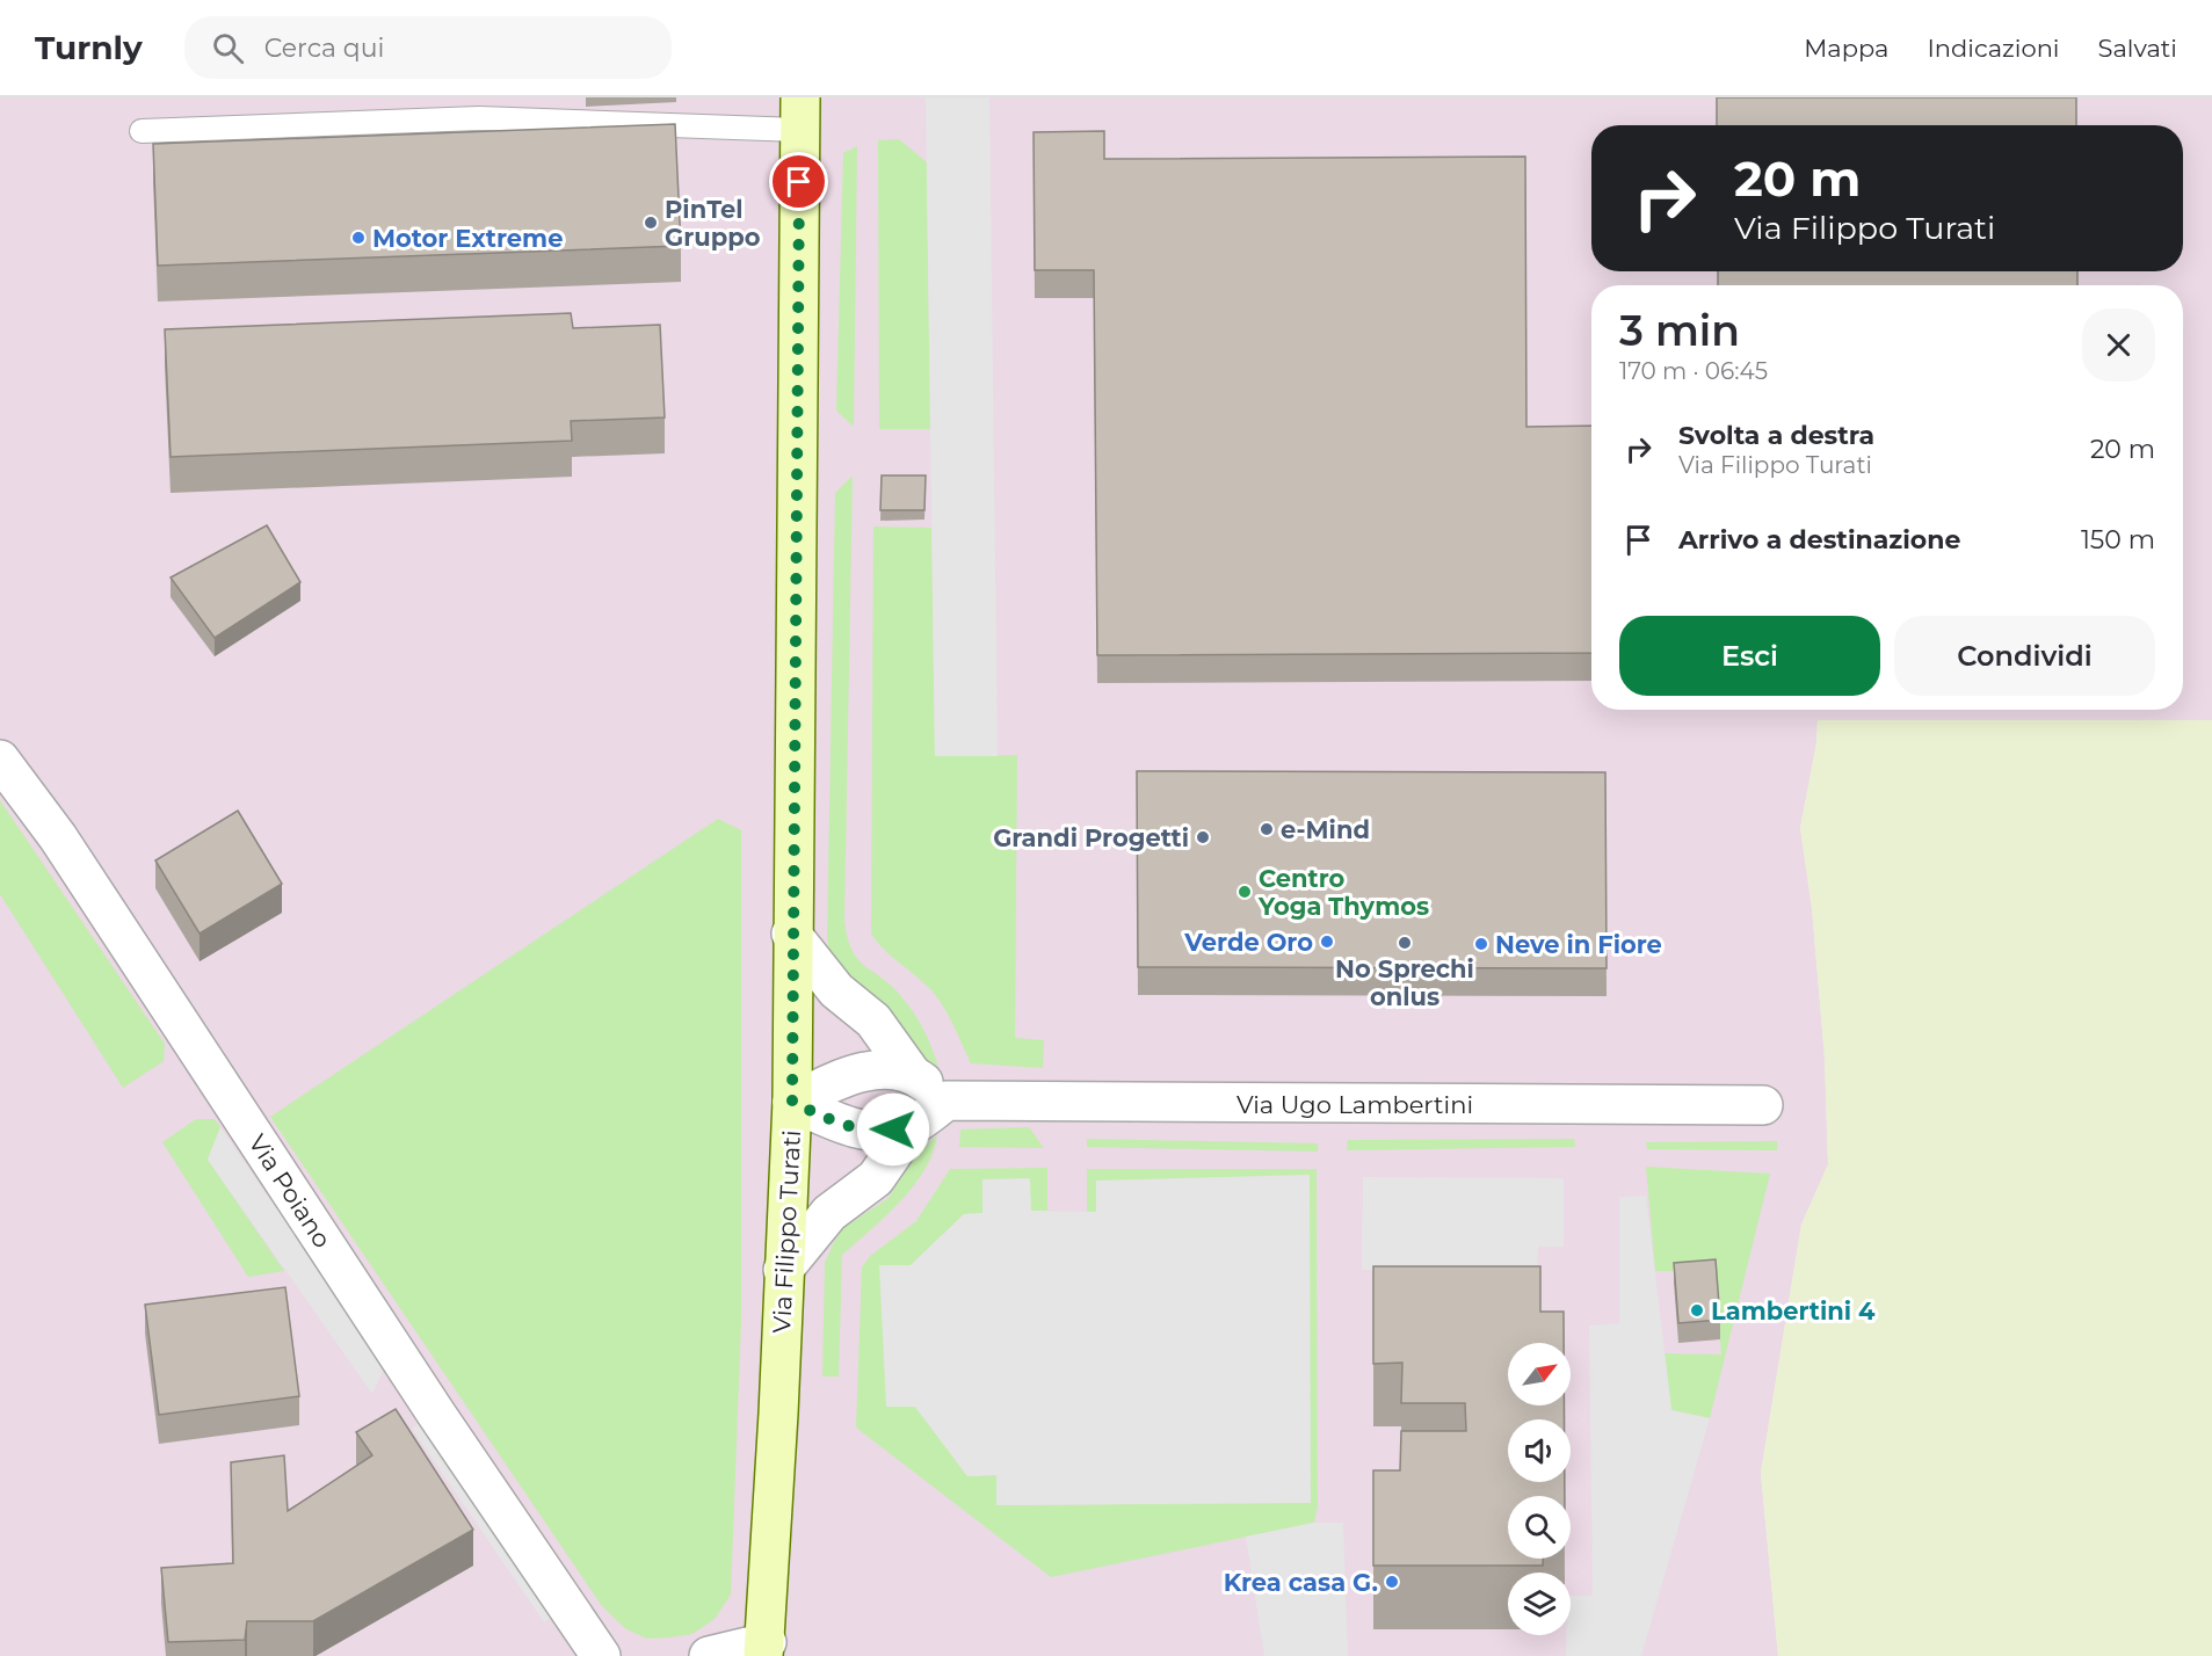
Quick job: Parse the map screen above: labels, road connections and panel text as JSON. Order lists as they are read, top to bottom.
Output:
{
  "streets": {
    "main road": ["Via Filippo Turati"],
    "street": ["Via Ugo Lambertini", "Via Poiano"]
  },
  "places": [
    "PinTel Gruppo",
    "Motor Extreme",
    "e-Mind",
    "Grandi Progetti",
    "Centro Yoga Thymos",
    "Verde Oro",
    "No Sprechi onlus",
    "Neve in Fiore",
    "Lambertini 4",
    "Krea casa G."
  ],
  "north": "top right",
  "page": {
    "header": "Turnly",
    "search": "Cerca qui",
    "nav": ["Mappa", "Indicazioni", "Salvati"],
    "turn": ["20 m", "Via Filippo Turati"],
    "heading": ["3 min", "170 m · 06:45"],
    "list": [
      {
        "name": "Svolta a destra",
        "note": "Via Filippo Turati",
        "value": "20 m"
      },
      {
        "name": "Arrivo a destinazione",
        "value": "150 m"
      }
    ],
    "buttons": ["Esci", "Condividi"]
  }
}
